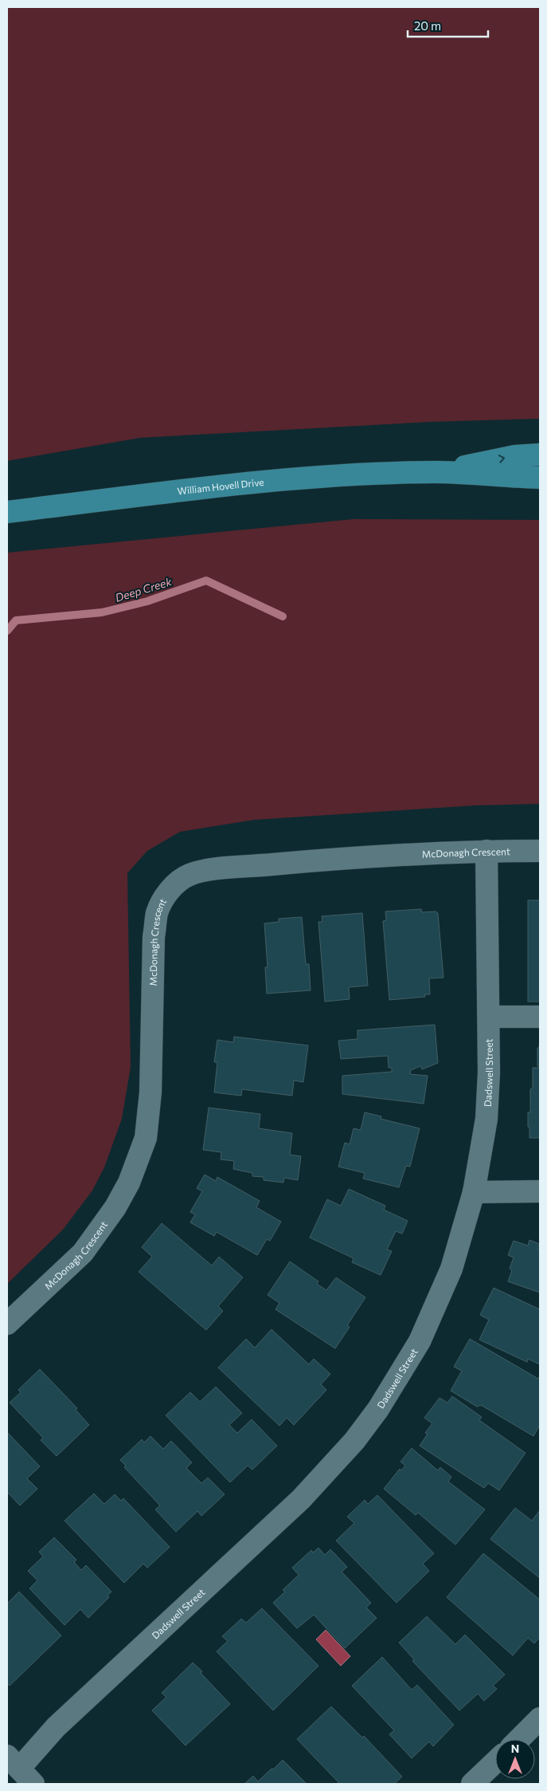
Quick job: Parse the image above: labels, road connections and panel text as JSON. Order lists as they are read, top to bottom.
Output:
{
  "streets": {
    "main road": ["William Hovell Drive"],
    "street": ["McDonagh Crescent", "Dadswell Street"]
  },
  "crossings": [
    ["McDonagh Crescent", "Dadswell Street"]
  ],
  "water": ["Deep Creek"],
  "scale_bar": "20 m",
  "north": "top"
}
